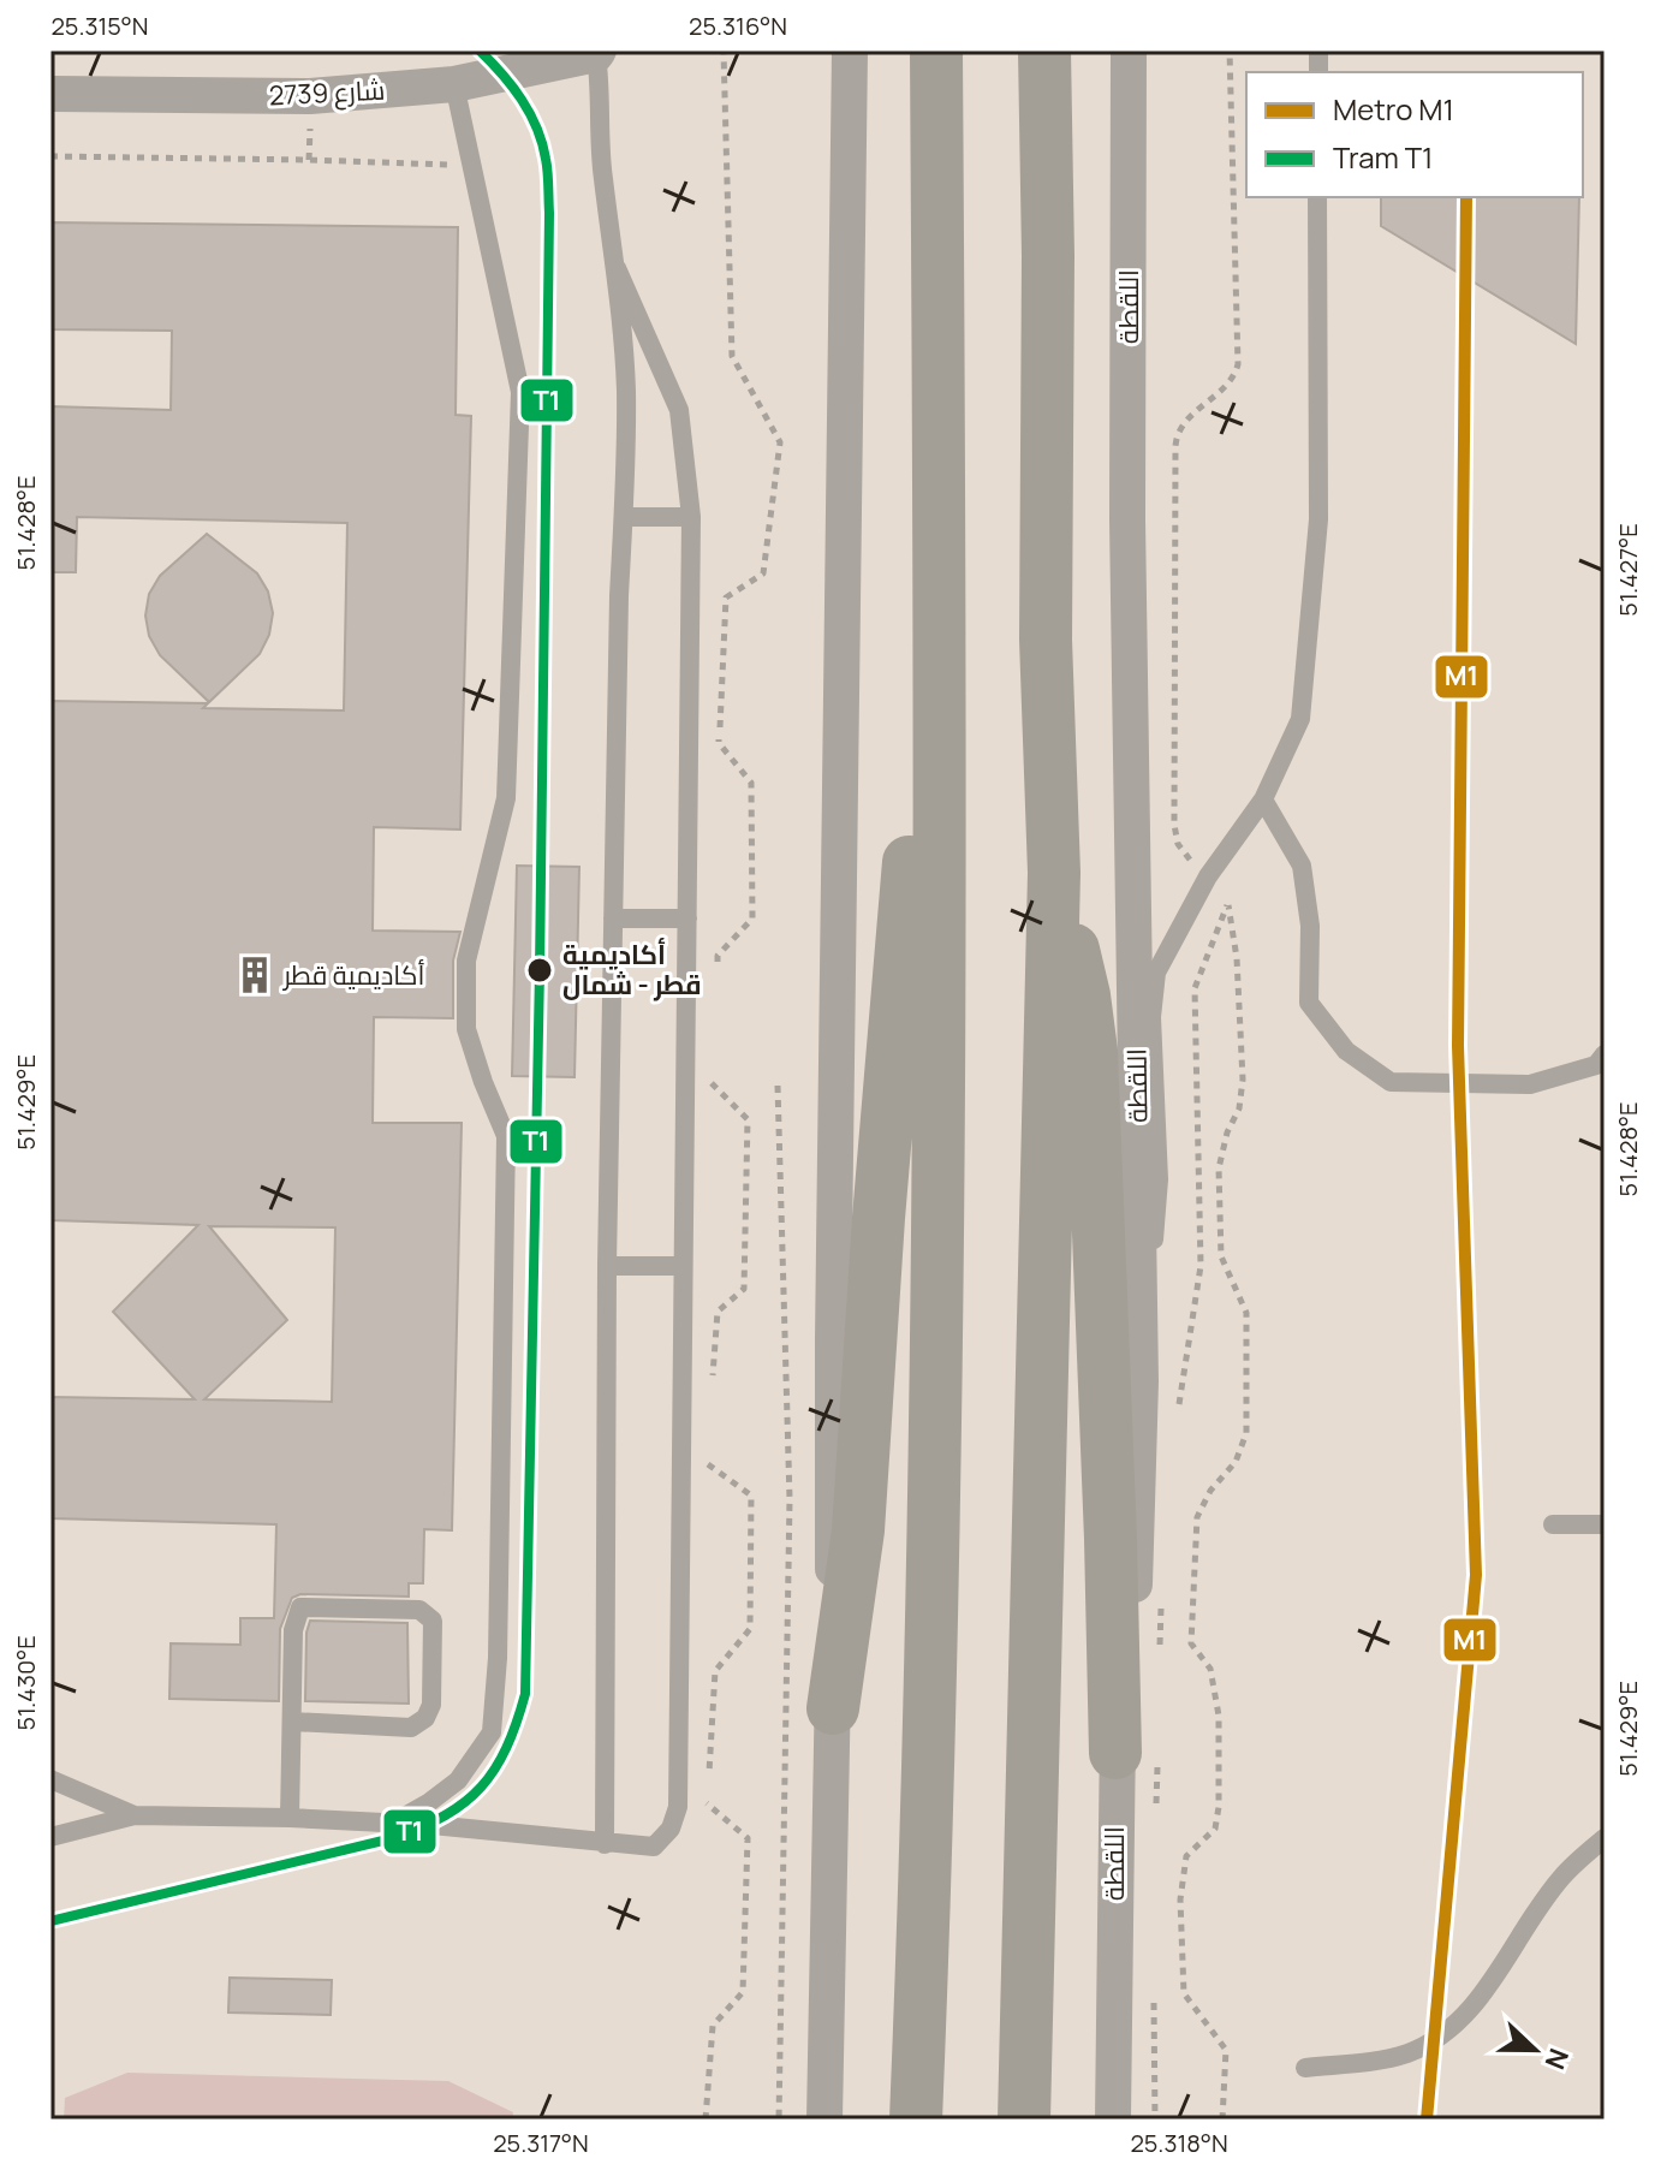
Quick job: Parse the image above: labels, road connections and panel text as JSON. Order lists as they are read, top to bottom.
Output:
{
  "streets": {
    "street": ["شارع 2739", "اللقطة"]
  },
  "places": {
    "other": ["أكاديمية قطر - شمال"],
    "building": ["أكاديمية قطر"]
  },
  "lines": ["tram line T1", "metro line M1"],
  "legend": ["Metro M1", "Tram T1"],
  "north": "right",
  "coordinates": [
    "25.315°N",
    "25.316°N",
    "51.428°E",
    "51.427°E",
    "51.429°E",
    "51.430°E",
    "25.317°N",
    "25.318°N"
  ]
}
